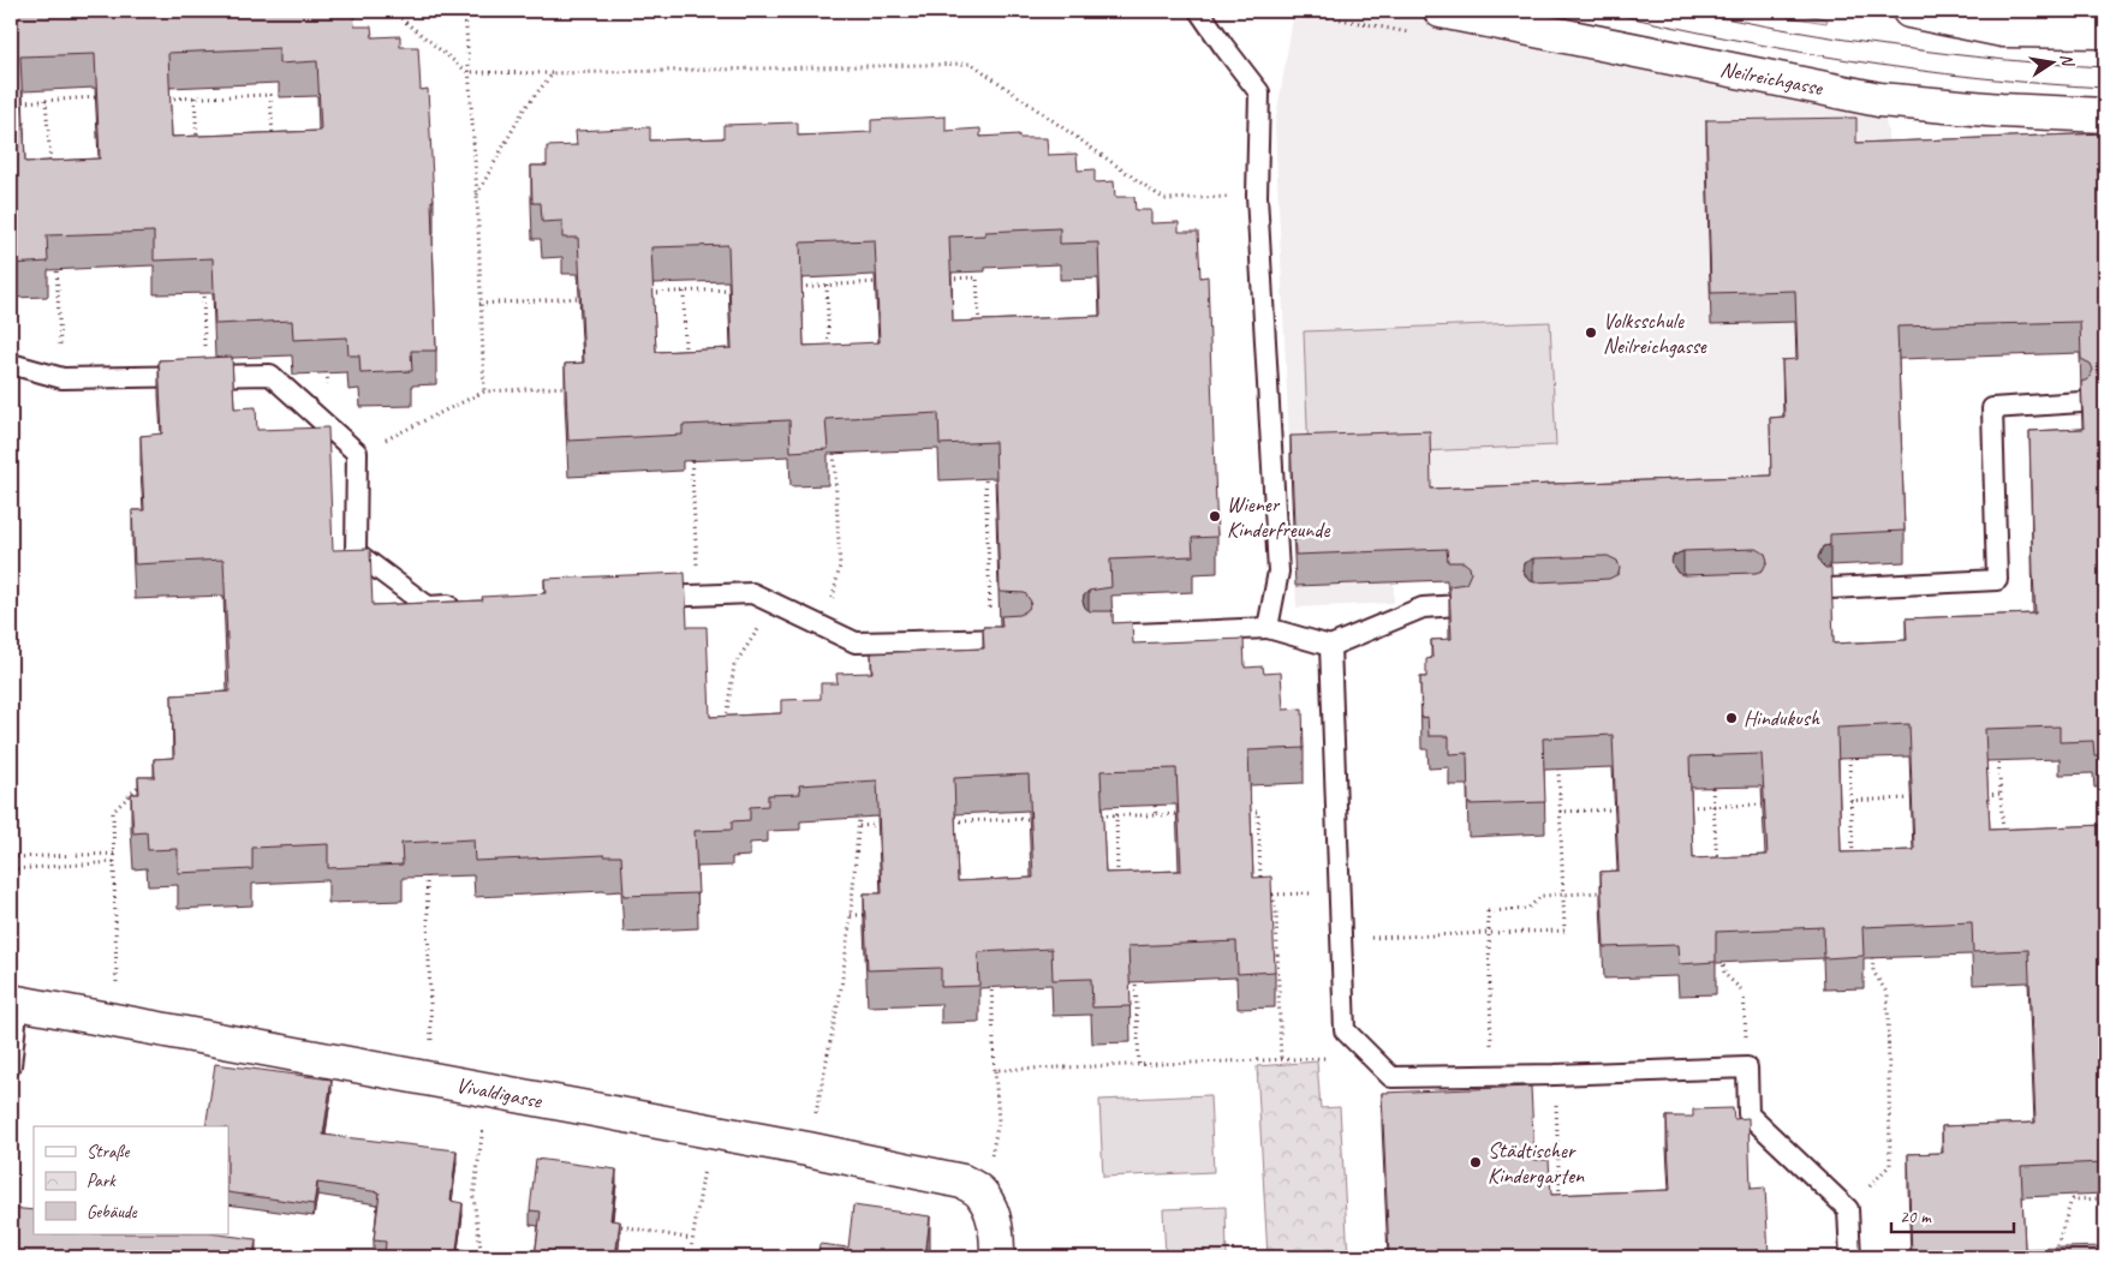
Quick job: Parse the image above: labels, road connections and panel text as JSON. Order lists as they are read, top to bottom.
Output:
{
  "streets": {
    "street": ["Neilreichgasse", "Vivaldigasse"]
  },
  "places": [
    "Volksschule Neilreichgasse",
    "Wiener Kinderfreunde",
    "Hindukush",
    "Städtischer Kindergarten"
  ],
  "legend": ["Straße", "Park", "Gebäude"],
  "scale_bar": "20 m",
  "north": "right"
}
